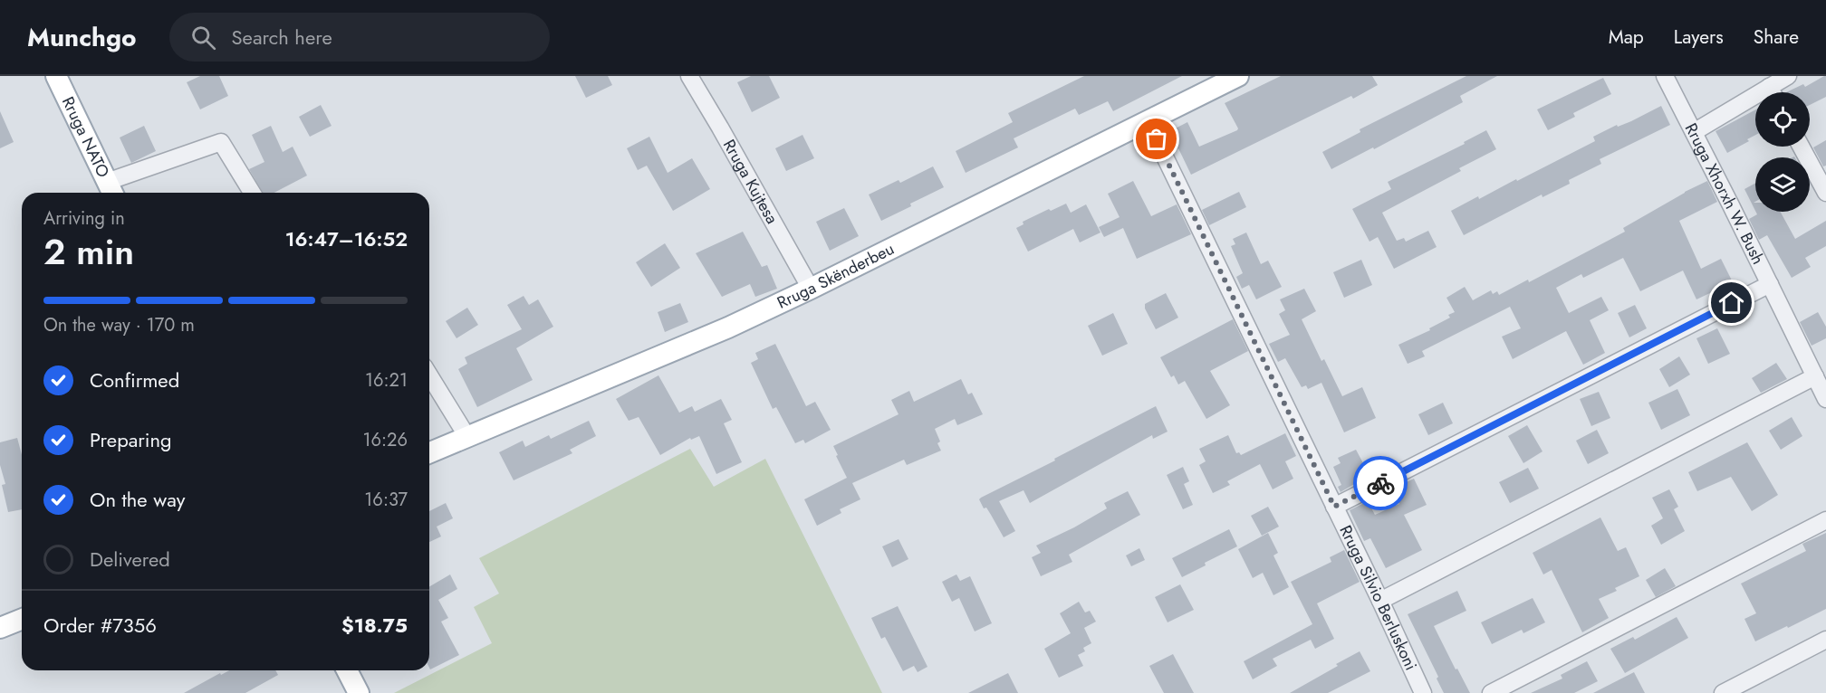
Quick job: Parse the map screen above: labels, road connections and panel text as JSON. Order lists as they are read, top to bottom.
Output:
{
  "streets": {
    "main road": ["Rruga NATO", "Rruga Skënderbeu"],
    "street": ["Rruga Kujtesa", "Rruga Xhorxh W. Bush", "Rruga Silvio Berluskoni"]
  },
  "crossings": [
    ["Rruga Kujtesa", "Rruga Skënderbeu"],
    ["Rruga Skënderbeu", "Rruga Silvio Berluskoni"]
  ],
  "page": {
    "header": "Munchgo",
    "search": "Search here",
    "nav": ["Map", "Layers", "Share"],
    "heading": ["2 min", "Arriving in", "16:47–16:52"],
    "panel": ["Order #7356", "$18.75"],
    "bar": "On the way · 170 m",
    "list": [
      ["Confirmed", "16:21"],
      ["Preparing", "16:26"],
      ["On the way", "16:37"],
      "Delivered"
    ]
  }
}
